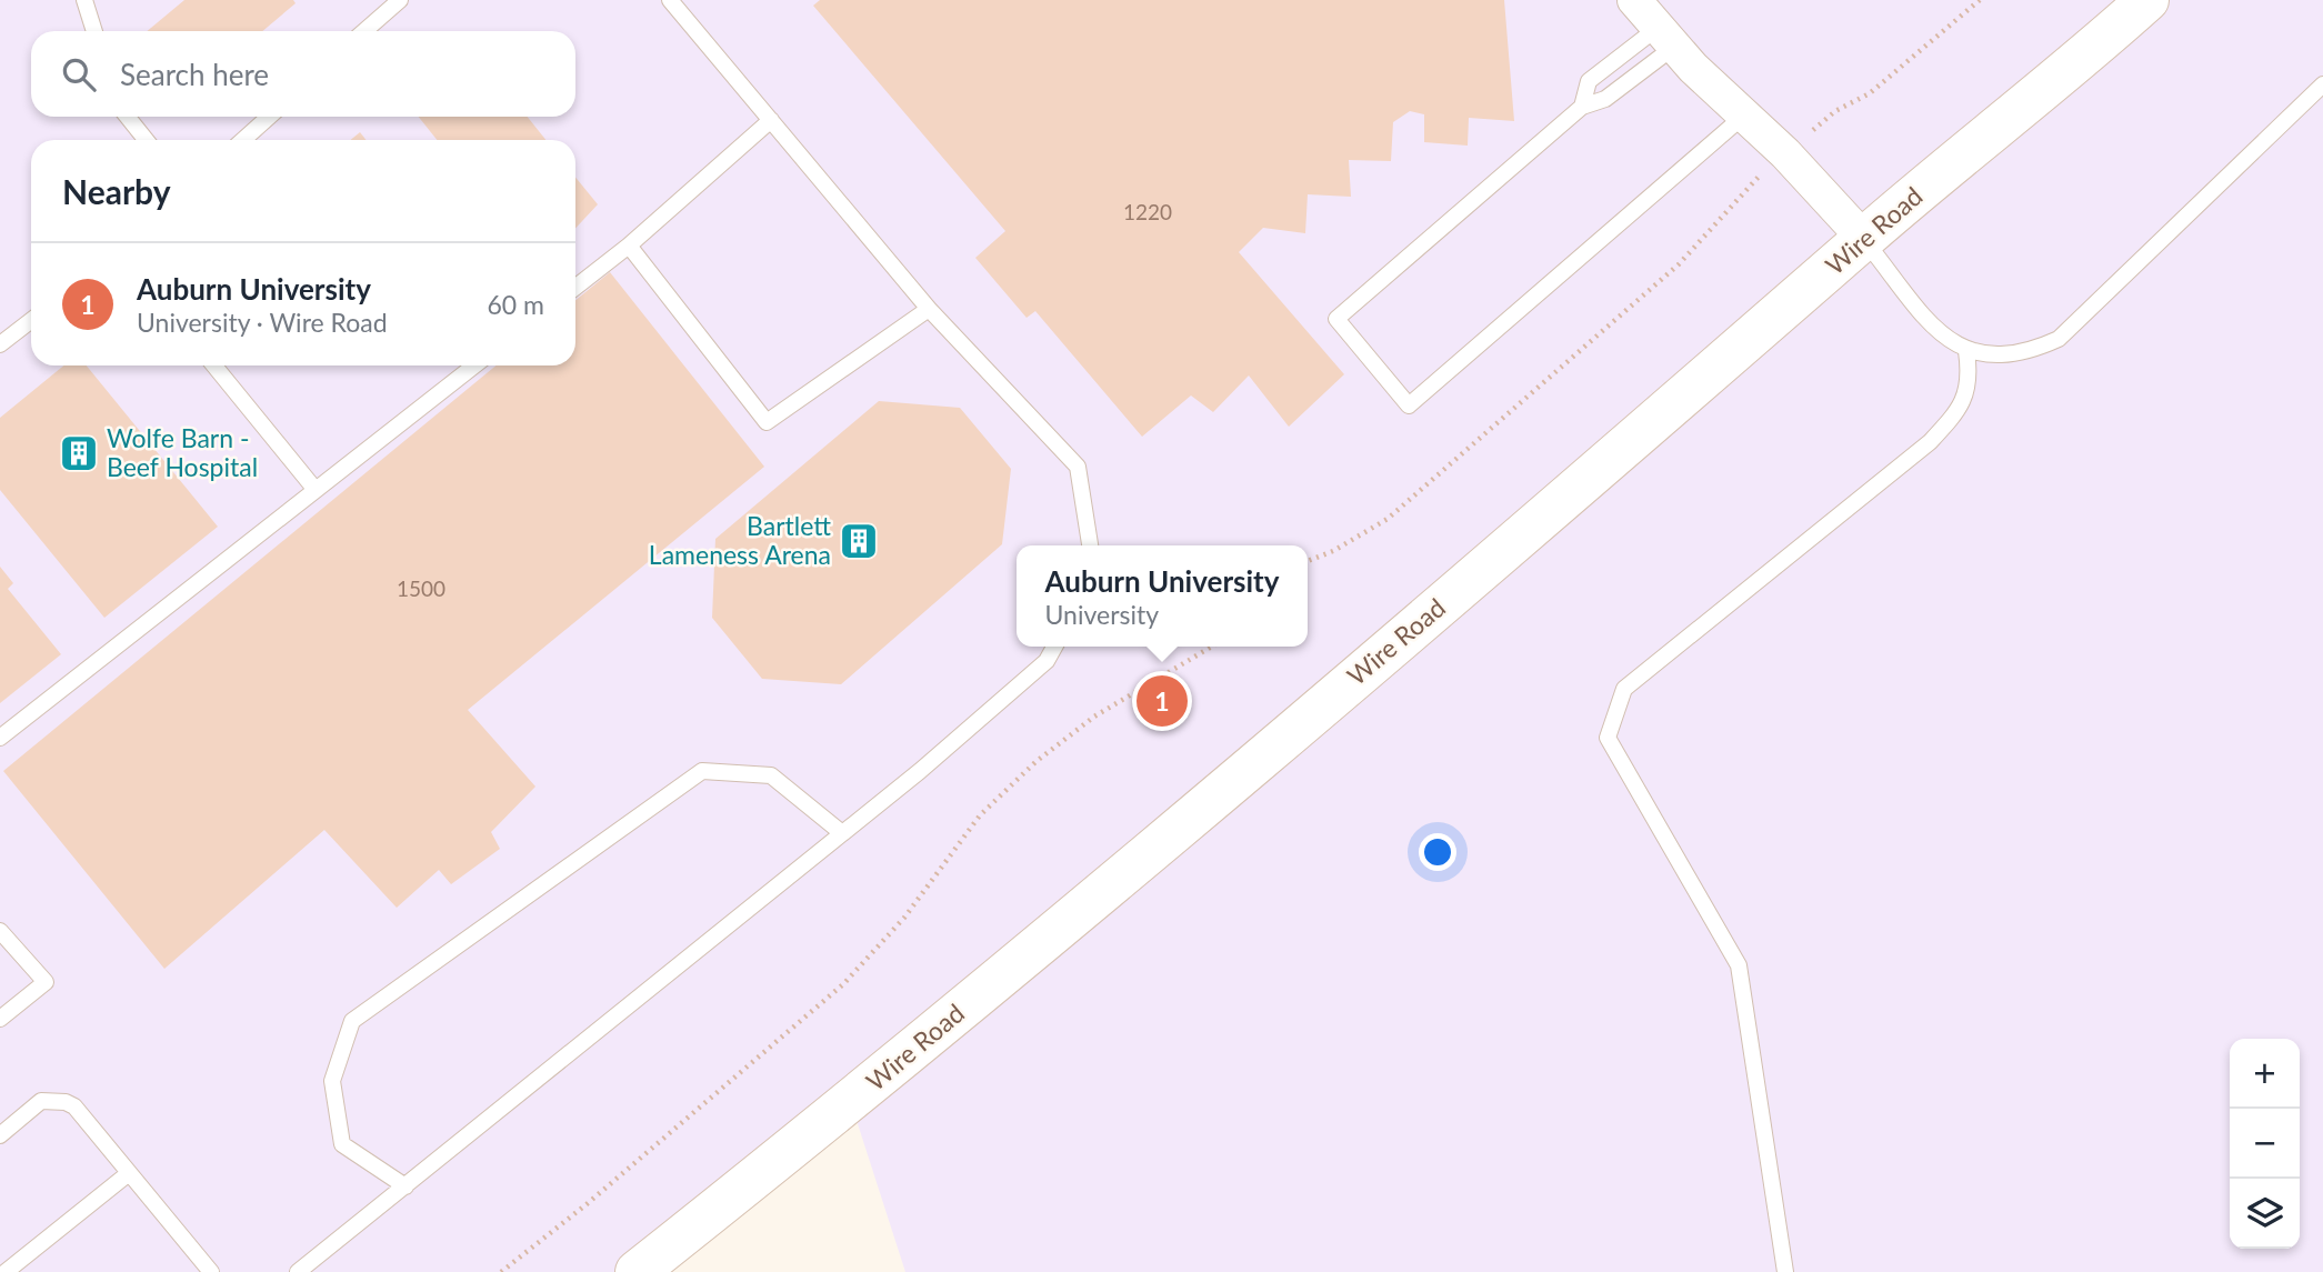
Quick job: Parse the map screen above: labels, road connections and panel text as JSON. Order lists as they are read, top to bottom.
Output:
{
  "streets": {
    "street": ["Wire Road"]
  },
  "places": {
    "building": ["Wolfe Barn - Beef Hospital", "Bartlett Lameness Arena"]
  },
  "house_numbers": ["1220", "1500"],
  "page": {
    "search": "Search here",
    "heading": "Nearby",
    "list": [
      {
        "mark": "1",
        "name": "Auburn University",
        "note": "University · Wire Road",
        "value": "60 m"
      }
    ],
    "popup": ["Auburn University", "University"],
    "pins": "1",
    "map_buttons": ["+", "−"]
  }
}
